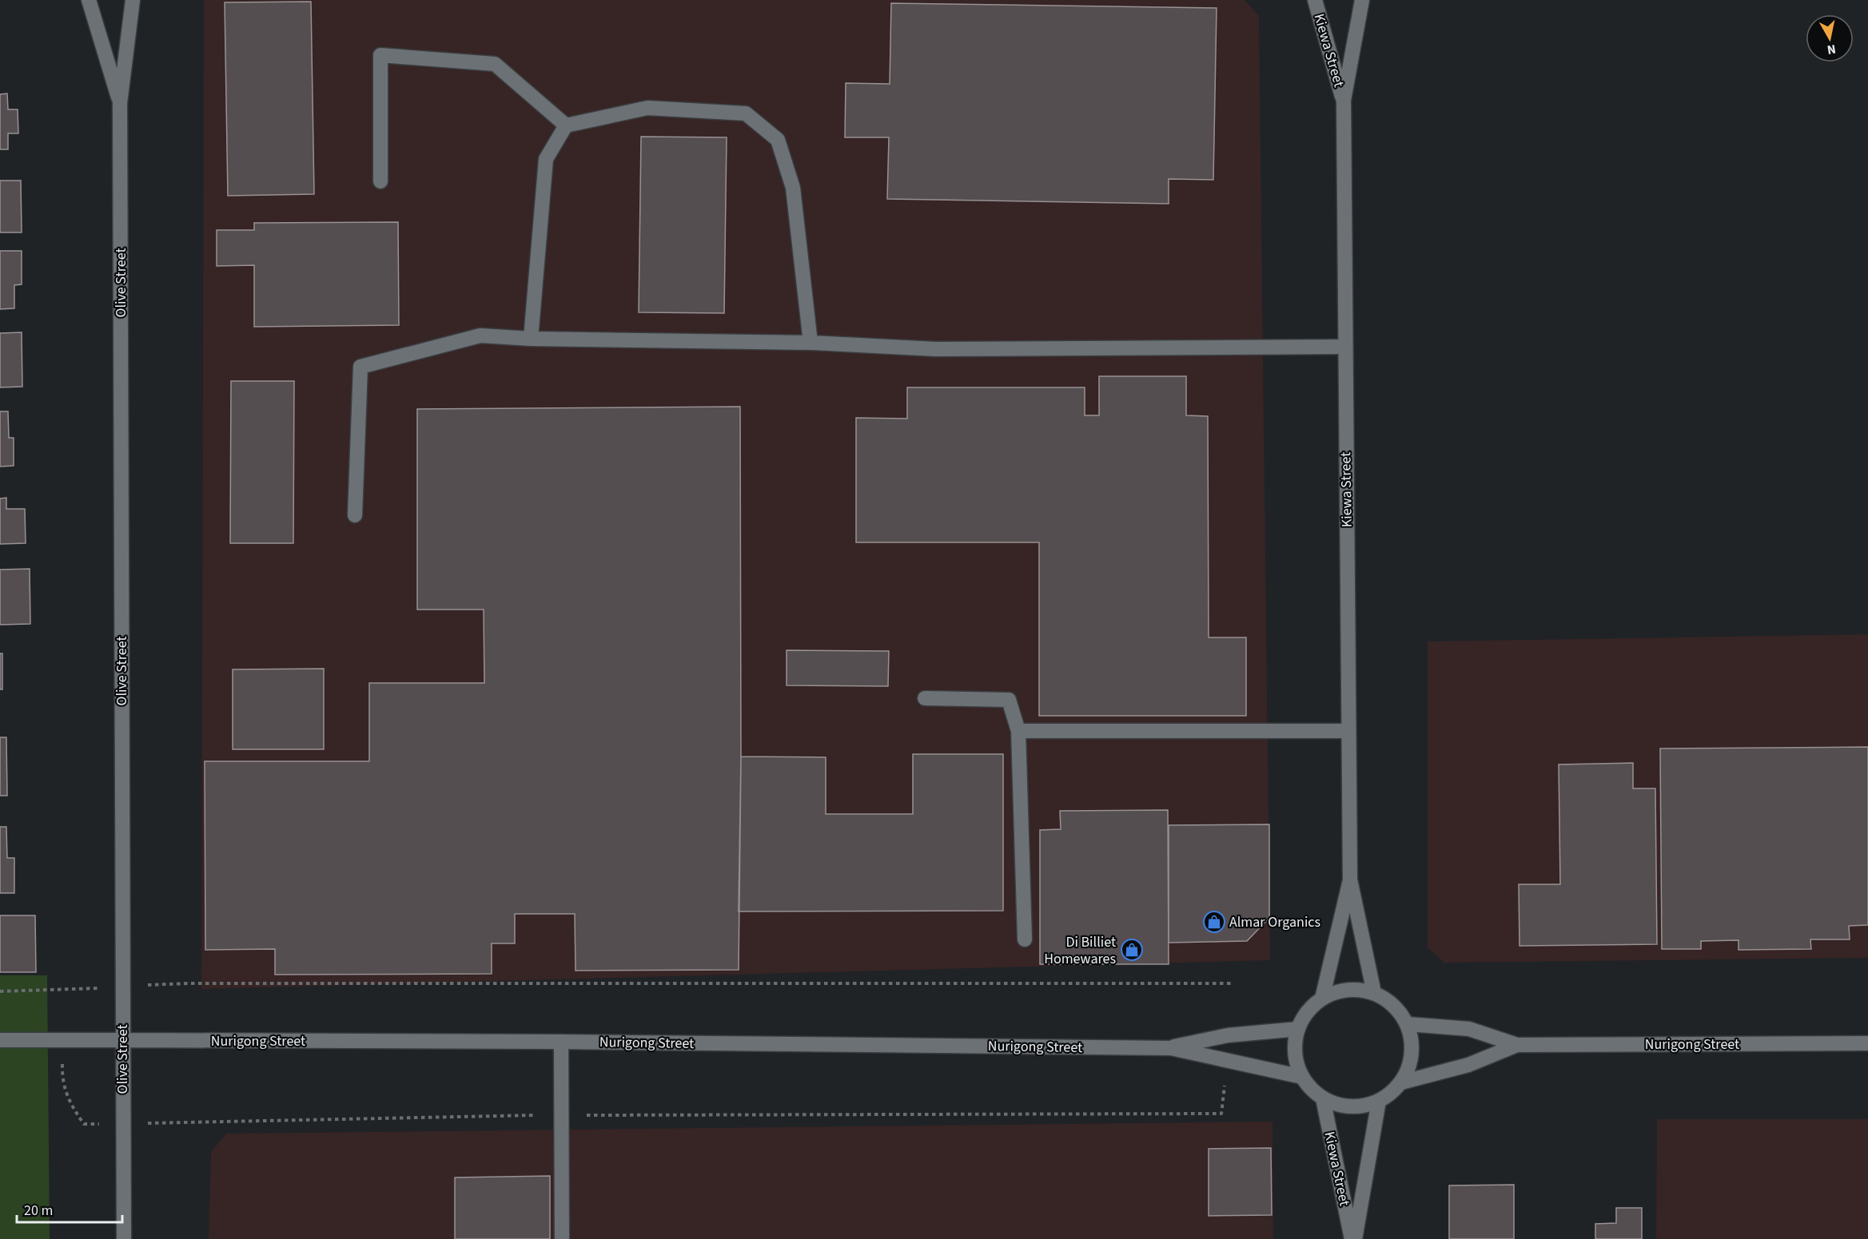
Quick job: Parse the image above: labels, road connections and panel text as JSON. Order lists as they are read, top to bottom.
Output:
{
  "streets": {
    "street": ["Kiewa Street", "Olive Street", "Nurigong Street"]
  },
  "crossings": [
    ["Kiewa Street", "Nurigong Street"],
    ["Olive Street", "Nurigong Street"]
  ],
  "places": {
    "shop": ["Almar Organics", "Di Billiet Homewares"]
  },
  "scale_bar": "20 m",
  "north": "bottom"
}
